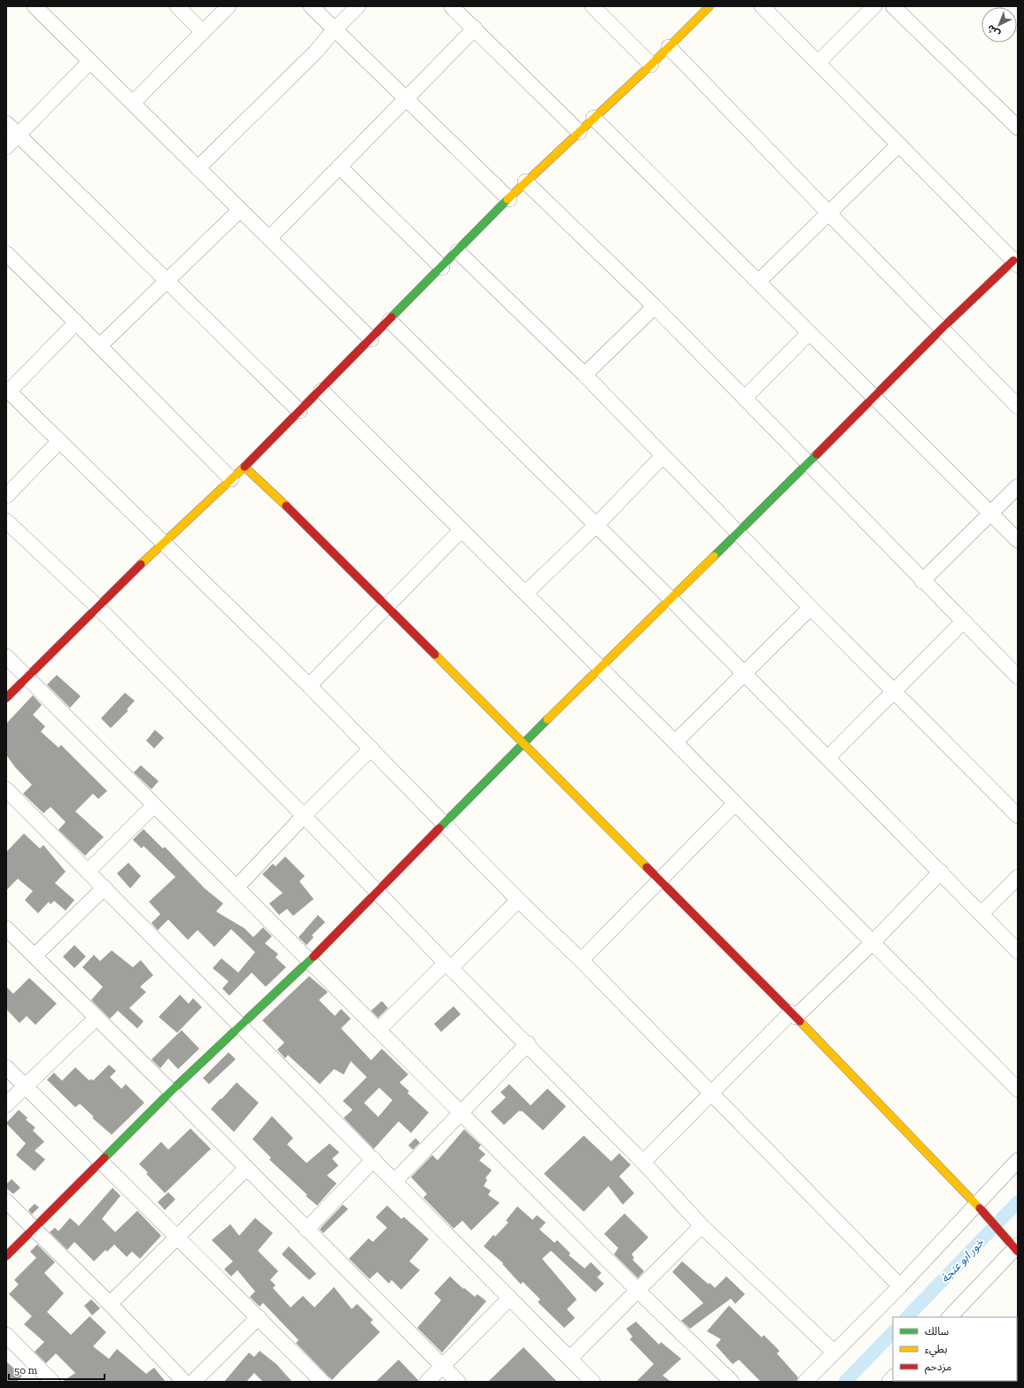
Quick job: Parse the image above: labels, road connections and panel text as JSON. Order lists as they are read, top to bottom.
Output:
{
  "water": ["خور ابو عنجة"],
  "legend": ["سالك", "بطيء", "مزدحم"],
  "scale_bar": "50 m",
  "north": "bottom left"
}
